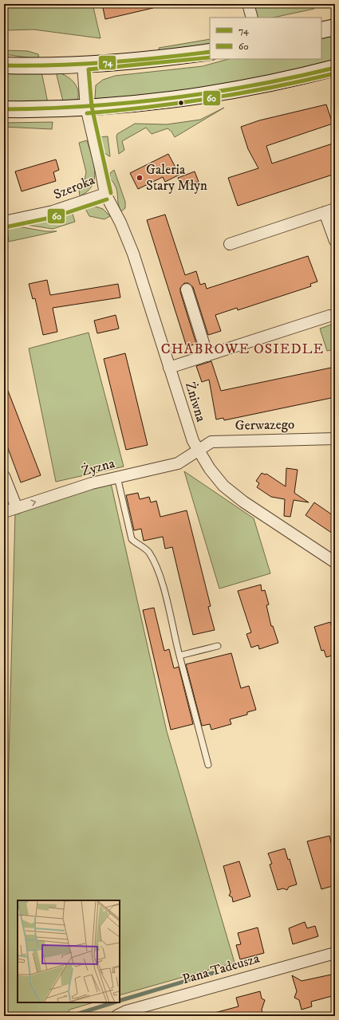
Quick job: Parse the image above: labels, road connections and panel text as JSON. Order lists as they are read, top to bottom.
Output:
{
  "streets": {
    "street": [
      "Szeroka",
      "Żniwna",
      "Gerwazego",
      "Żyzna",
      "Pana Tadeusza"
    ]
  },
  "crossings": [
    ["Szeroka", "Żniwna"],
    ["Żniwna", "Gerwazego"],
    ["Żniwna", "Żyzna"],
    ["Gerwazego", "Żyzna"]
  ],
  "one_way": ["Żyzna"],
  "districts": ["CHABROWE OSIEDLE"],
  "places": ["Galeria Stary Młyn"],
  "lines": ["transit line 74", "transit line 60"],
  "legend": ["74", "60"]
}
